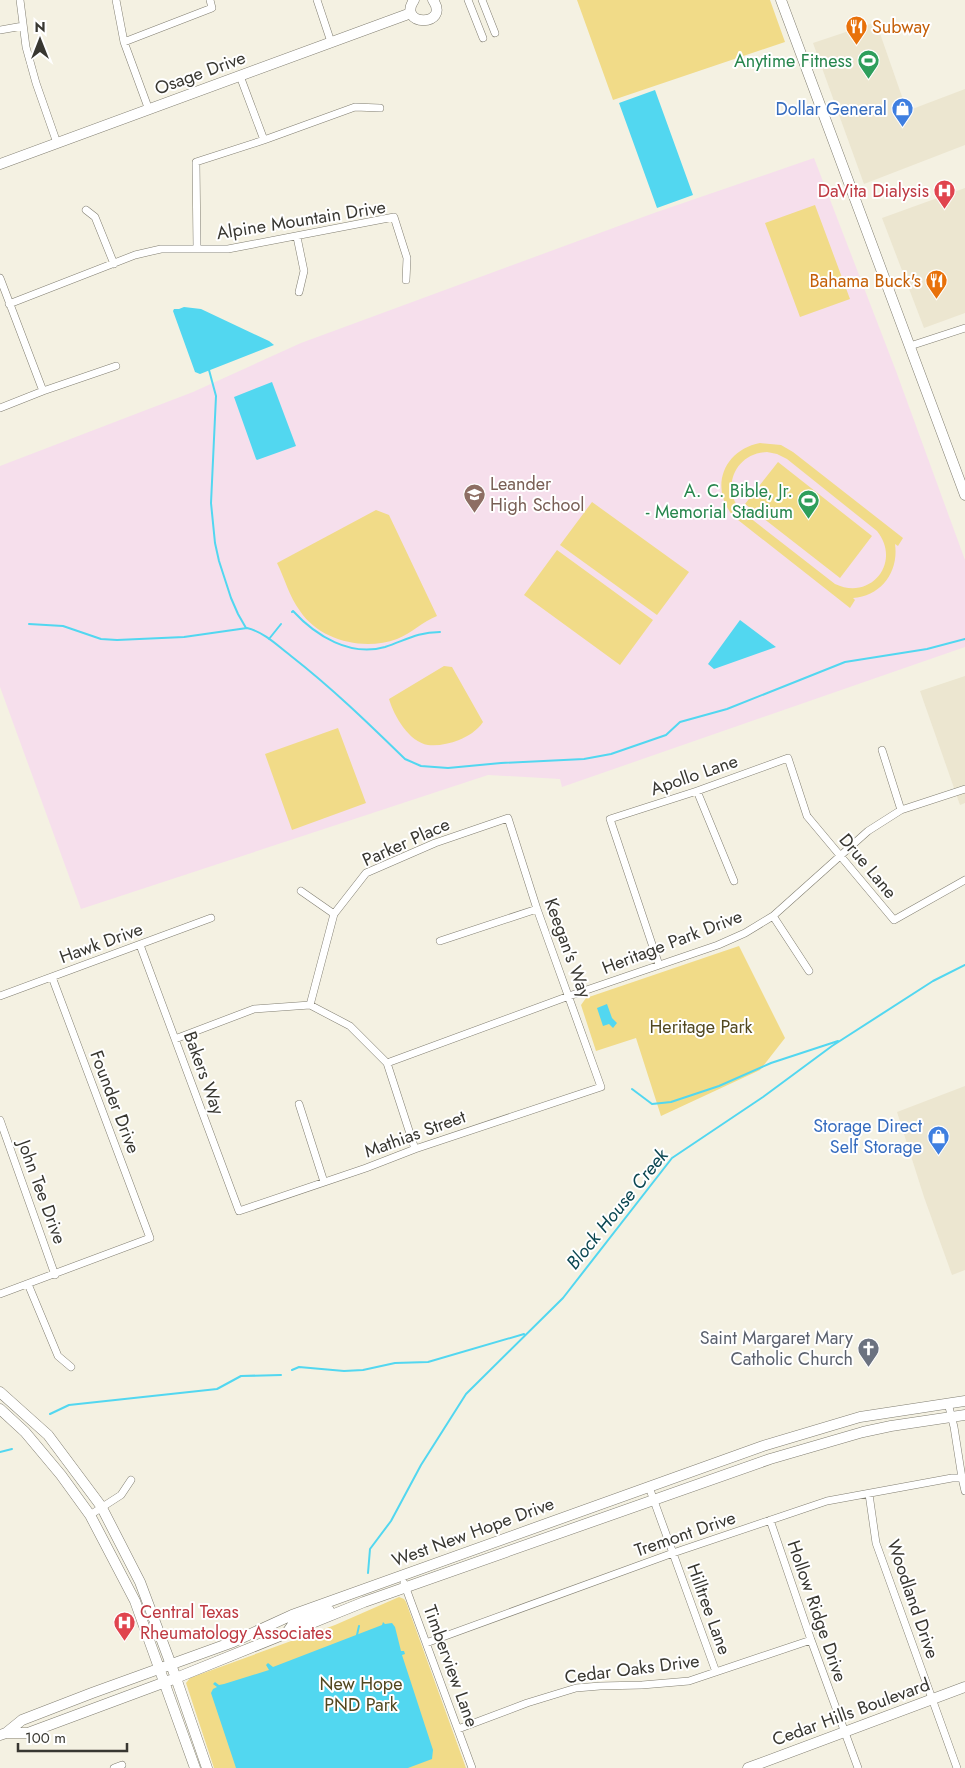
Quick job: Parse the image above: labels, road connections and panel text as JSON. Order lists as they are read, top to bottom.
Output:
{
  "streets": {
    "main road": ["Osage Drive", "West New Hope Drive", "Cedar Hills Boulevard"],
    "street": [
      "Alpine Mountain Drive",
      "Apollo Lane",
      "Parker Place",
      "Drue Lane",
      "Heritage Park Drive",
      "Hawk Drive",
      "Keegan's Way",
      "Bakers Way",
      "Founder Drive",
      "Mathias Street",
      "John Tee Drive",
      "Tremont Drive",
      "Woodland Drive",
      "Hilltree Lane",
      "Hollow Ridge Drive",
      "Timberview Lane",
      "Cedar Oaks Drive"
    ]
  },
  "crossings": [
    ["Apollo Lane", "Drue Lane"],
    ["Apollo Lane", "Heritage Park Drive"],
    ["Parker Place", "Keegan's Way"],
    ["Drue Lane", "Heritage Park Drive"],
    ["Heritage Park Drive", "Keegan's Way"],
    ["Hawk Drive", "Bakers Way"],
    ["Hawk Drive", "Founder Drive"],
    ["Keegan's Way", "Mathias Street"],
    ["Bakers Way", "Mathias Street"],
    ["Founder Drive", "John Tee Drive"],
    ["West New Hope Drive", "Hilltree Lane"],
    ["West New Hope Drive", "Timberview Lane"],
    ["Tremont Drive", "Woodland Drive"],
    ["Tremont Drive", "Hilltree Lane"],
    ["Tremont Drive", "Hollow Ridge Drive"],
    ["Tremont Drive", "Timberview Lane"],
    ["Woodland Drive", "Cedar Hills Boulevard"],
    ["Hilltree Lane", "Cedar Oaks Drive"],
    ["Hollow Ridge Drive", "Cedar Oaks Drive"],
    ["Hollow Ridge Drive", "Cedar Hills Boulevard"],
    ["Timberview Lane", "Cedar Oaks Drive"]
  ],
  "water": ["Block House Creek"],
  "parks": ["Heritage Park", "New Hope PND Park"],
  "places": {
    "restaurant": ["Subway", "Bahama Buck's"],
    "sports": ["Anytime Fitness", "A. C. Bible, Jr. - Memorial Stadium"],
    "shop": ["Dollar General", "Storage Direct Self Storage"],
    "hospital": ["DaVita Dialysis", "Central Texas Rheumatology Associates"],
    "school or university": ["Leander High School"],
    "church": ["Saint Margaret Mary Catholic Church"]
  },
  "scale_bar": "100 m",
  "north": "top"
}
